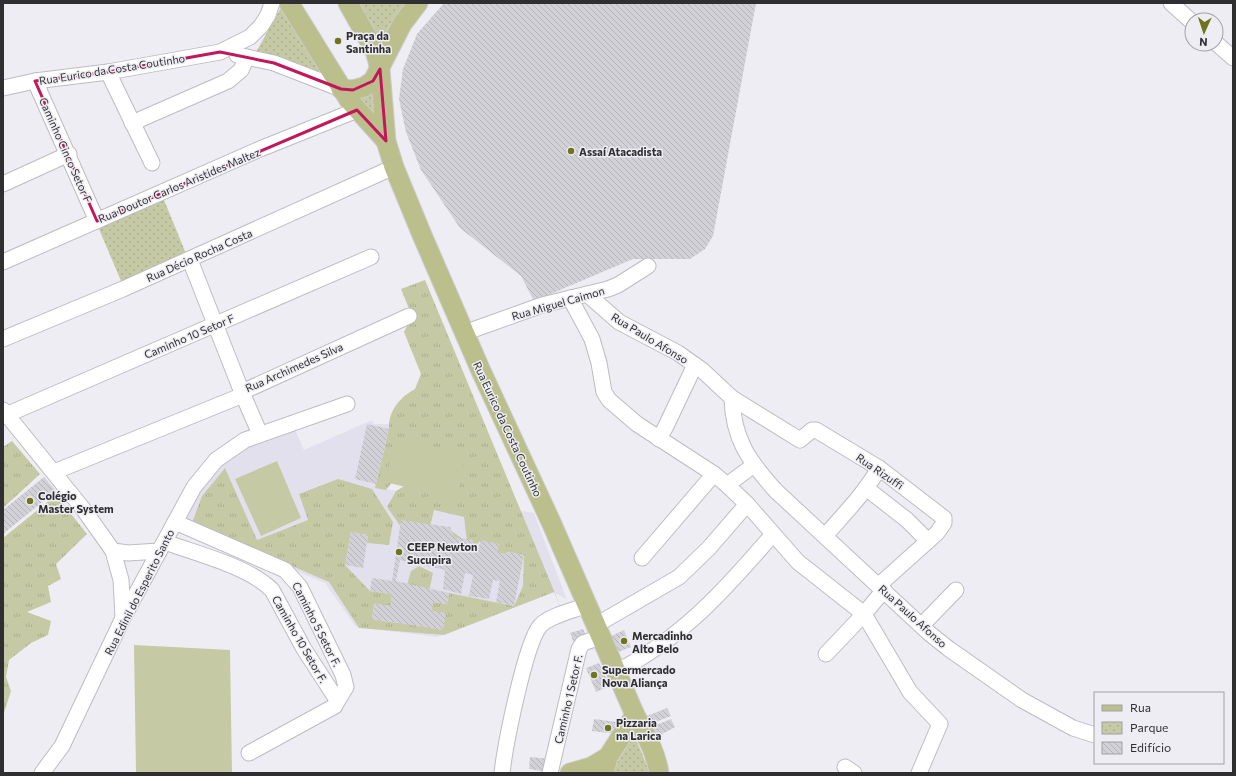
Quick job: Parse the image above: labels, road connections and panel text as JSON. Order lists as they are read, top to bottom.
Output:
{
  "streets": {
    "main road": ["Rua Eurico da Costa Coutinho"],
    "street": [
      "Caminho Cinco Setor F",
      "Rua Doutor Carlos Aristides Maltez",
      "Rua Décio Rocha Costa",
      "Rua Miguel Caimon",
      "Caminho 10 Setor F",
      "Rua Paulo Afonso",
      "Rua Archimedes Silva",
      "Rua Rizuffi",
      "Rua Edinil do Esperito Santo",
      "Caminho 5 Setor F.",
      "Caminho 10 Setor F.",
      "Caminho 1 Setor F."
    ]
  },
  "crossings": [
    ["Rua Eurico da Costa Coutinho", "Caminho Cinco Setor F"],
    ["Rua Eurico da Costa Coutinho", "Rua Doutor Carlos Aristides Maltez"],
    ["Rua Eurico da Costa Coutinho", "Rua Décio Rocha Costa"],
    ["Rua Eurico da Costa Coutinho", "Rua Miguel Caimon"],
    ["Rua Eurico da Costa Coutinho", "Caminho 1 Setor F."],
    ["Caminho Cinco Setor F", "Rua Doutor Carlos Aristides Maltez"],
    ["Rua Décio Rocha Costa", "Rua Archimedes Silva"],
    ["Rua Miguel Caimon", "Rua Paulo Afonso"],
    ["Caminho 10 Setor F", "Rua Archimedes Silva"],
    ["Rua Paulo Afonso", "Rua Rizuffi"],
    ["Rua Edinil do Esperito Santo", "Caminho 5 Setor F."],
    ["Rua Edinil do Esperito Santo", "Caminho 10 Setor F."],
    ["Caminho 5 Setor F.", "Caminho 10 Setor F."]
  ],
  "places": [
    "Praça da Santinha",
    "Assaí Atacadista",
    "Colégio Master System",
    "CEEP Newton Sucupira",
    "Mercadinho Alto Belo",
    "Supermercado Nova Aliança",
    "Pizzaria na Larica"
  ],
  "legend": ["Rua", "Parque", "Edifício"],
  "north": "bottom"
}
